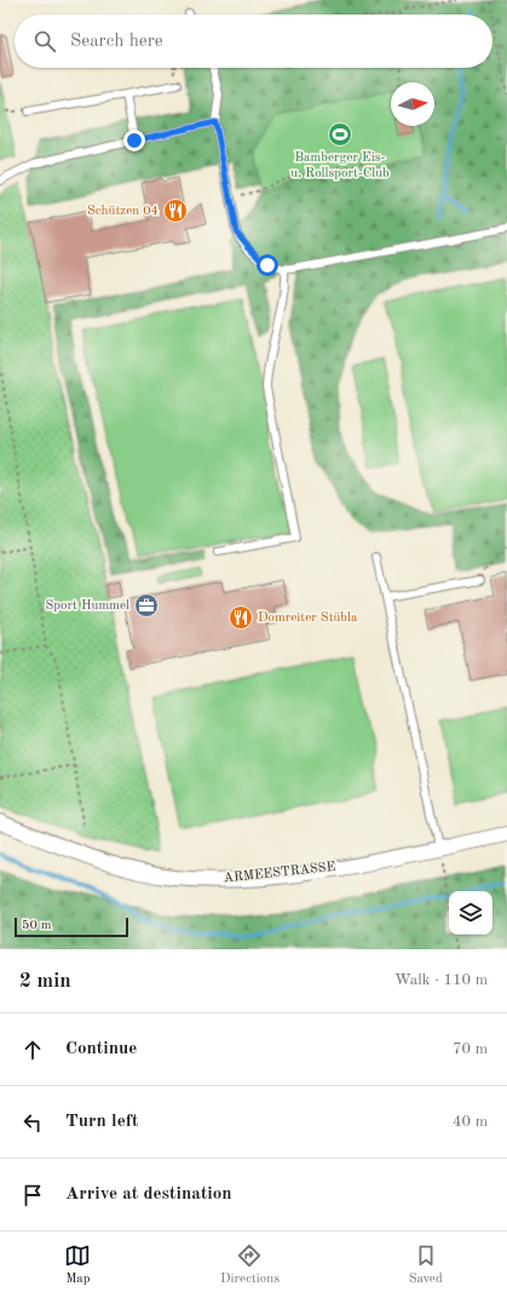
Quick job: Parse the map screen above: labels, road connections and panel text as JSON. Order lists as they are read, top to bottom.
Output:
{
  "streets": {
    "street": ["ARMEESTRASSE"]
  },
  "places": {
    "sports": ["Bamberger Eis- u. Rollsport-Club"],
    "restaurant": ["Schützen 04", "Domreiter Stübla"],
    "office": ["Sport Hummel"]
  },
  "scale_bar": "50 m",
  "north": "right",
  "page": {
    "search": "Search here",
    "scale": "50 m",
    "heading": ["2 min", "Walk · 110 m"],
    "list": [
      ["Continue", "70 m"],
      ["Turn left", "40 m"],
      "Arrive at destination"
    ],
    "nav": ["Map", "Directions", "Saved"]
  }
}
